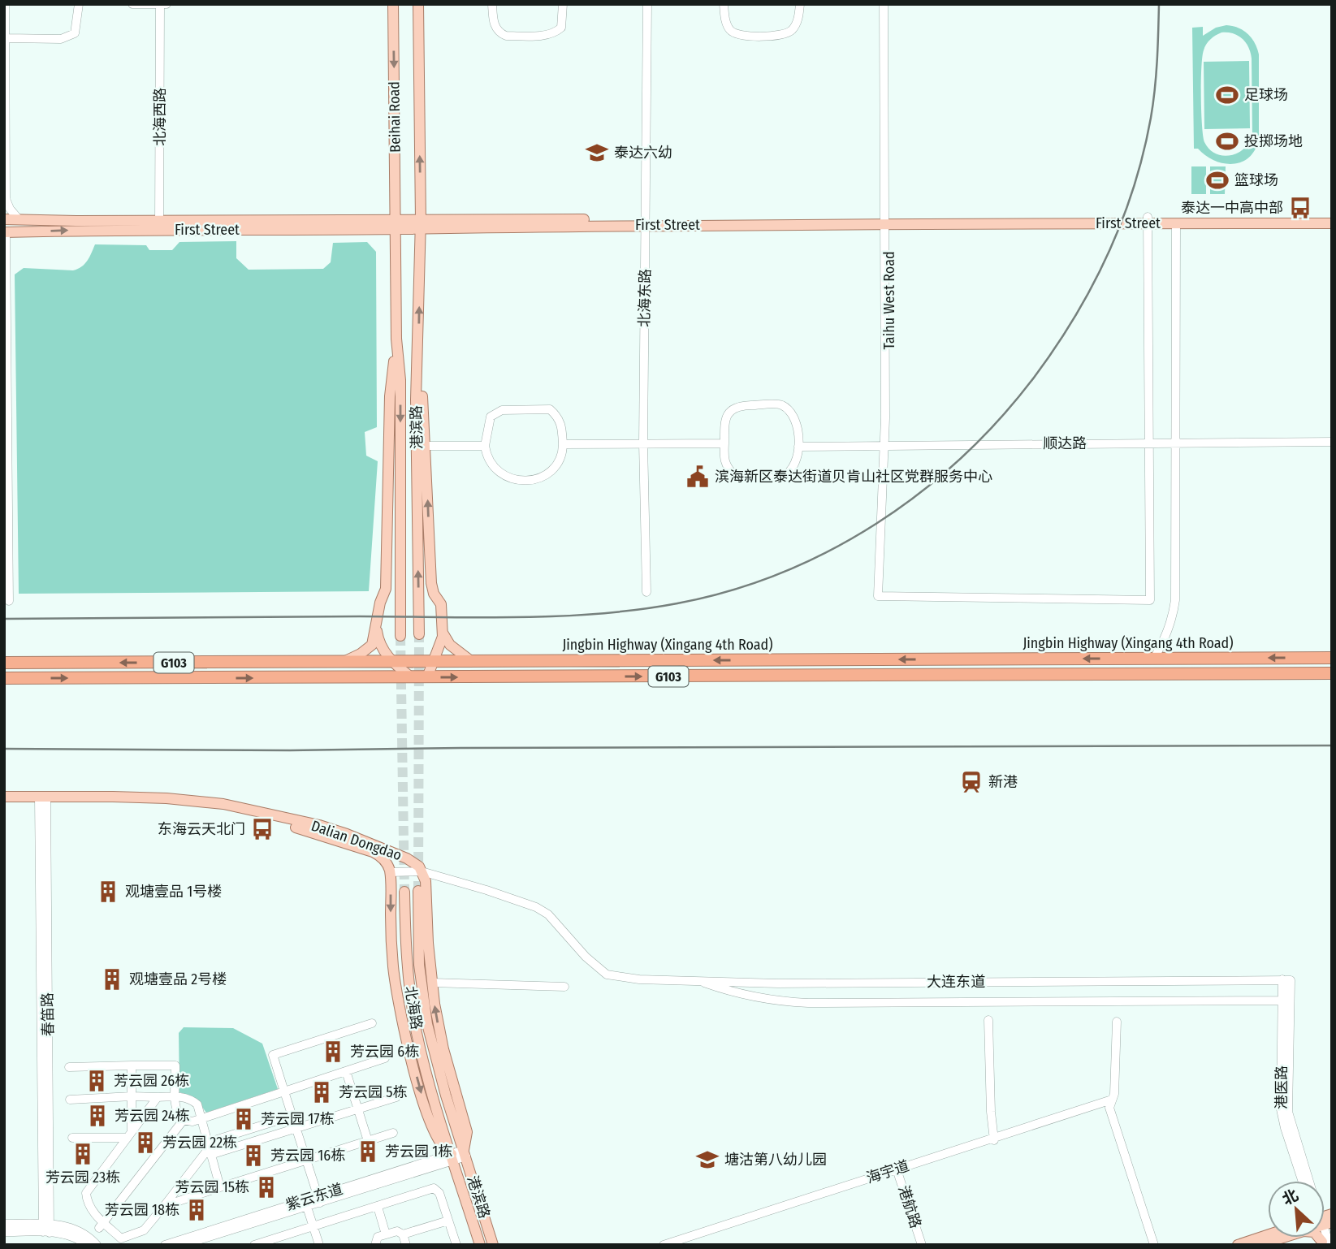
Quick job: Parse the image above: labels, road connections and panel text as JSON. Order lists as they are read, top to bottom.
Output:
{
  "streets": {
    "highway": ["Jingbin Highway (Xingang 4th Road)", "G103"],
    "main road": [
      "Beihai Road",
      "First Street",
      "港滨路",
      "Dalian Dongdao",
      "北海路"
    ],
    "street": [
      "北海西路",
      "北海东路",
      "Taihu West Road",
      "顺达路",
      "大连东道",
      "春笛路",
      "港医路",
      "海宇道",
      "紫云东道",
      "港航路"
    ]
  },
  "crossings": [
    ["北海西路", "First Street"],
    ["Beihai Road", "First Street"],
    ["Beihai Road", "港滨路"],
    ["First Street", "北海东路"],
    ["First Street", "Taihu West Road"],
    ["First Street", "港滨路"],
    ["Taihu West Road", "顺达路"],
    ["港滨路", "Dalian Dongdao"],
    ["港滨路", "北海路"],
    ["港滨路", "紫云东道"],
    ["Dalian Dongdao", "大连东道"],
    ["Dalian Dongdao", "北海路"],
    ["Dalian Dongdao", "春笛路"],
    ["Dalian Dongdao", "紫云东道"],
    ["大连东道", "港医路"],
    ["北海路", "紫云东道"],
    ["海宇道", "港航路"]
  ],
  "places": {
    "sports": ["足球场", "投掷场地", "篮球场"],
    "school or university": ["泰达六幼", "塘沽第八幼儿园"],
    "bus stop": ["泰达一中高中部", "东海云天北门"],
    "public building": ["滨海新区泰达街道贝肯山社区党群服务中心"],
    "station": ["新港"],
    "building": [
      "观塘壹品 1号楼",
      "观塘壹品 2号楼",
      "芳云园 6栋",
      "芳云园 26栋",
      "芳云园 5栋",
      "芳云园 24栋",
      "芳云园 17栋",
      "芳云园 22栋",
      "芳云园 1栋",
      "芳云园 23栋",
      "芳云园 16栋",
      "芳云园 15栋",
      "芳云园 18栋"
    ]
  },
  "north": "top left"
}
